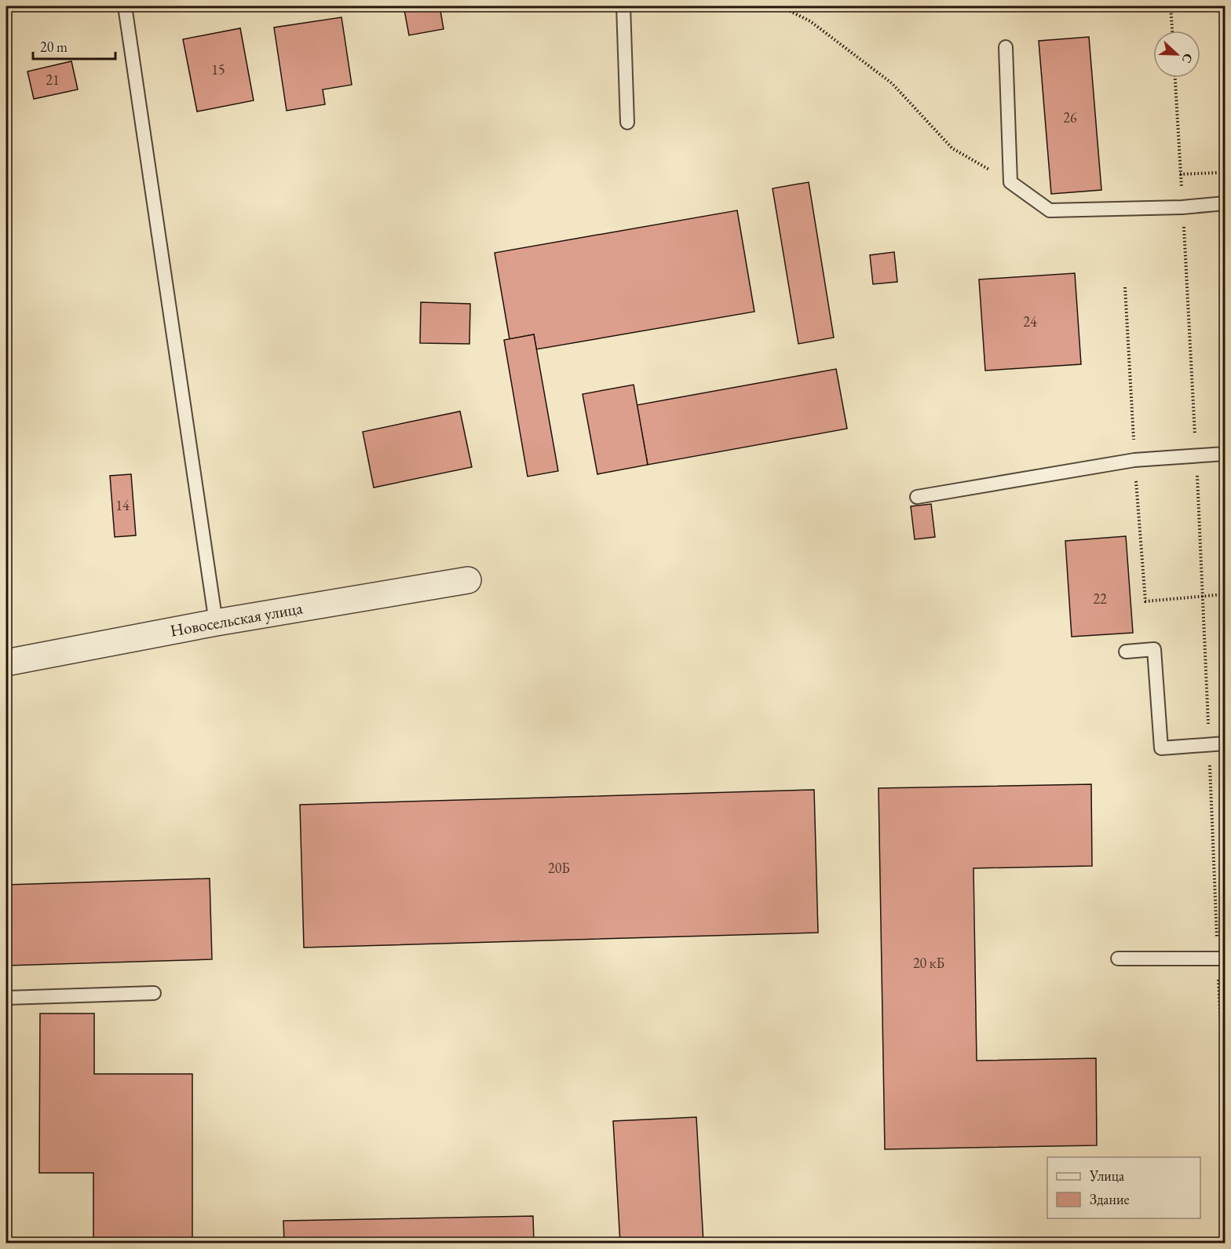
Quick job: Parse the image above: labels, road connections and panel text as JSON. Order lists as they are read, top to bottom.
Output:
{
  "streets": {
    "street": ["Новосельская улица"]
  },
  "house_numbers": [
    "15",
    "21",
    "26",
    "24",
    "14",
    "22",
    "20Б",
    "20 кБ"
  ],
  "legend": ["Улица", "Здание"],
  "scale_bar": "20 m",
  "north": "right"
}
